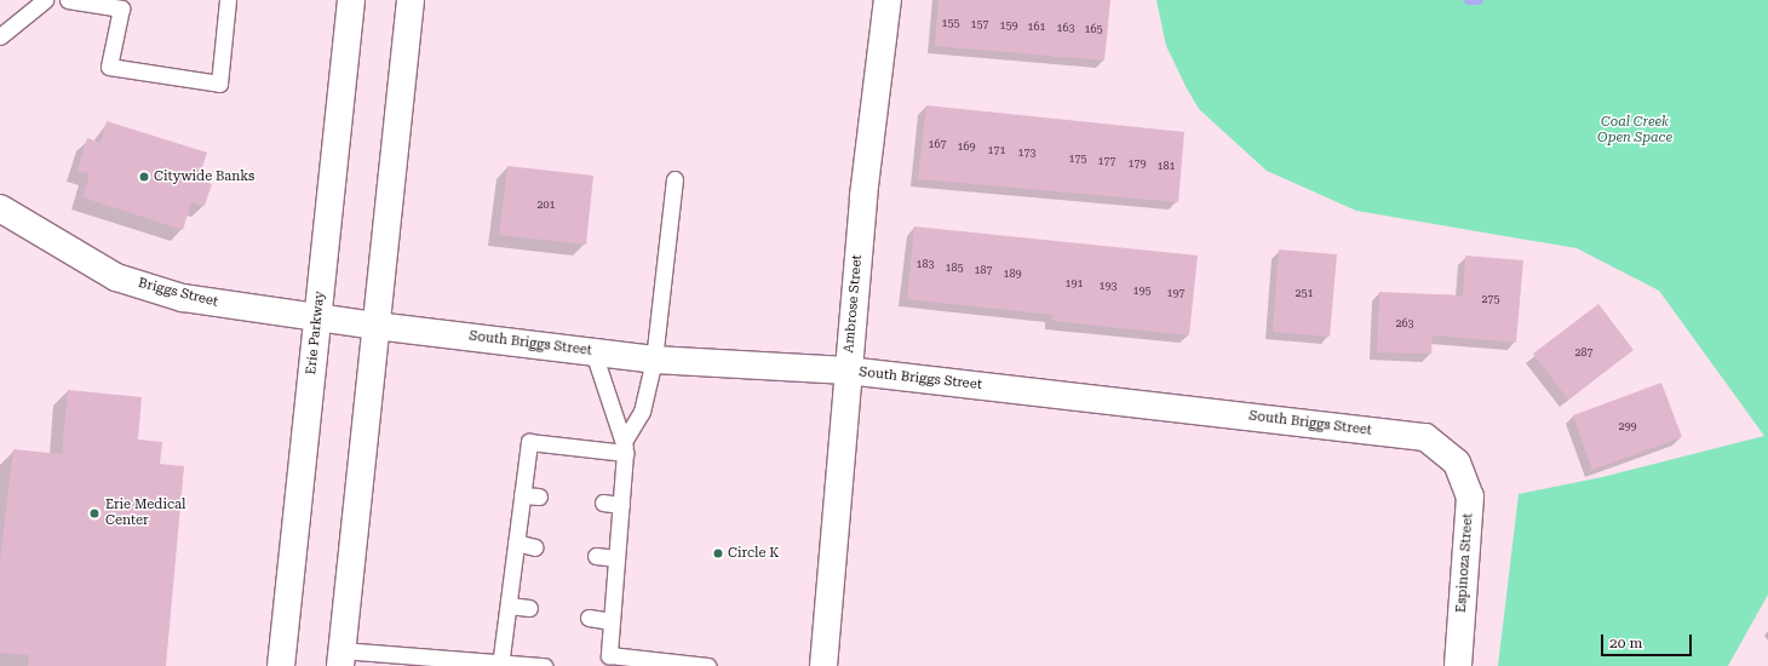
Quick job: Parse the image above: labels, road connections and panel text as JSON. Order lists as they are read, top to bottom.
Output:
{
  "streets": {
    "street": [
      "Briggs Street",
      "Ambrose Street",
      "Erie Parkway",
      "South Briggs Street",
      "Espinoza Street"
    ]
  },
  "crossings": [
    ["Briggs Street", "Erie Parkway"],
    ["Briggs Street", "South Briggs Street"],
    ["Ambrose Street", "South Briggs Street"],
    ["South Briggs Street", "Espinoza Street"]
  ],
  "parks": ["Coal Creek Open Space"],
  "places": ["Citywide Banks", "Erie Medical Center", "Circle K"],
  "house_numbers": [
    "155",
    "157",
    "159",
    "161",
    "163",
    "165",
    "167",
    "169",
    "171",
    "173",
    "175",
    "177",
    "179",
    "181",
    "201",
    "183",
    "185",
    "187",
    "189",
    "191",
    "193",
    "195",
    "197",
    "251",
    "275",
    "263",
    "287",
    "299"
  ],
  "scale_bar": "20 m"
}
